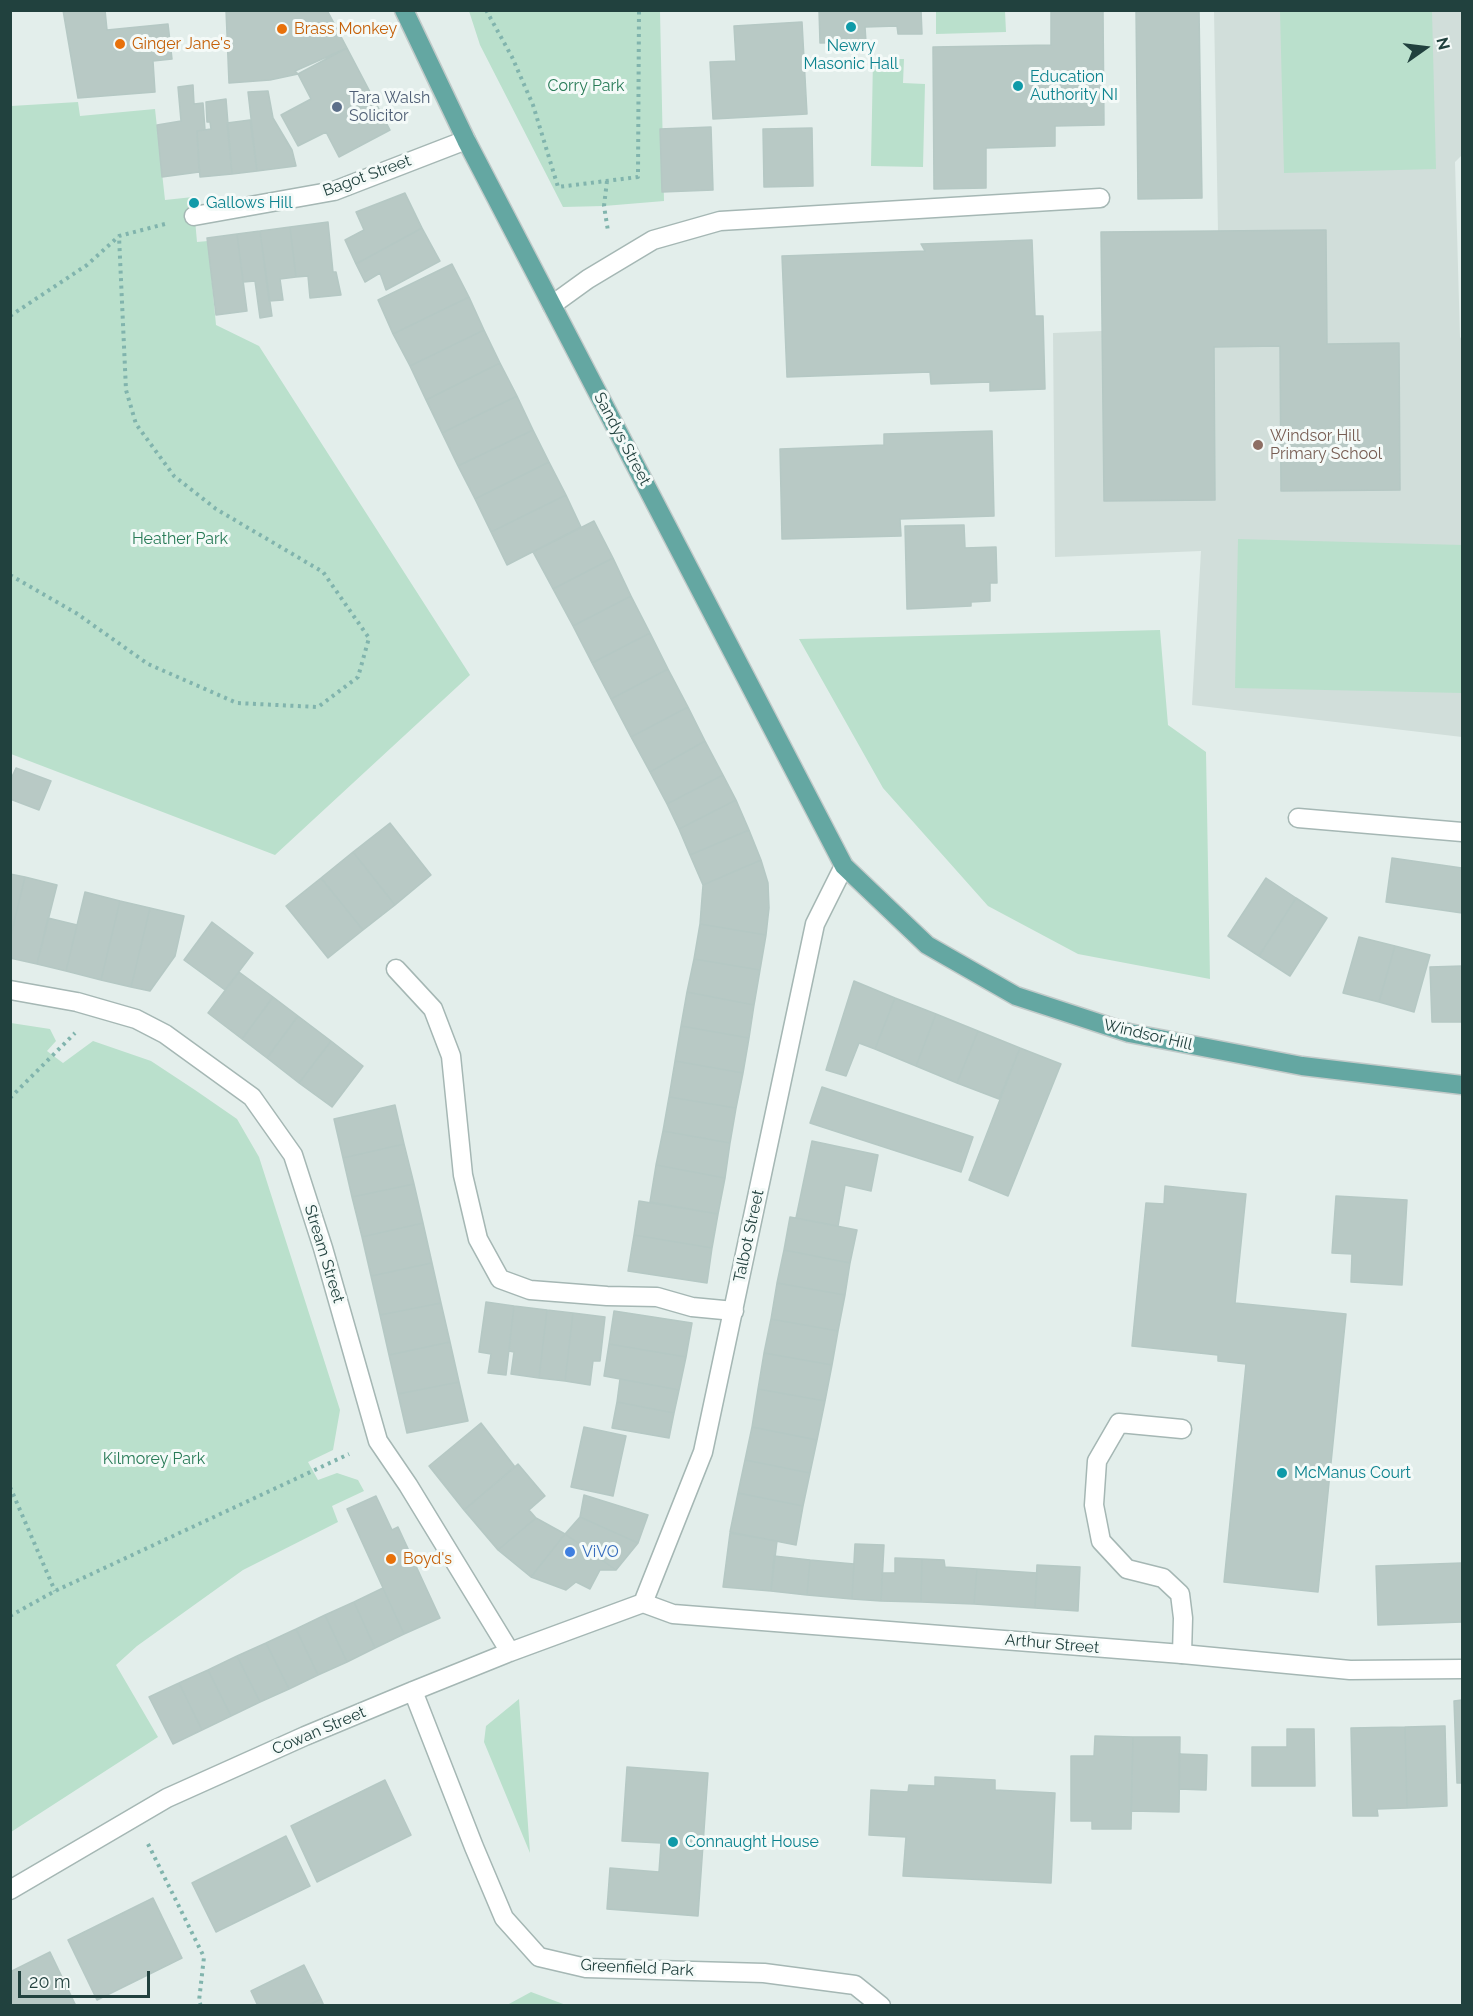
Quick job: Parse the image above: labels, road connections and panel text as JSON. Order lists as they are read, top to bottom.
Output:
{
  "streets": {
    "main road": ["Sandys Street", "Windsor Hill"],
    "street": [
      "Bagot Street",
      "Talbot Street",
      "Stream Street",
      "Arthur Street",
      "Cowan Street",
      "Greenfield Park"
    ]
  },
  "crossings": [
    ["Bagot Street", "Sandys Street"],
    ["Sandys Street", "Windsor Hill"],
    ["Sandys Street", "Talbot Street"],
    ["Windsor Hill", "Talbot Street"],
    ["Talbot Street", "Arthur Street"],
    ["Talbot Street", "Cowan Street"],
    ["Stream Street", "Cowan Street"],
    ["Arthur Street", "Cowan Street"],
    ["Cowan Street", "Greenfield Park"]
  ],
  "parks": ["Corry Park", "Heather Park", "Kilmorey Park"],
  "places": [
    "Newry Masonic Hall",
    "Brass Monkey",
    "Ginger Jane's",
    "Education Authority NI",
    "Tara Walsh Solicitor",
    "Gallows Hill",
    "Windsor Hill Primary School",
    "McManus Court",
    "ViVO",
    "Boyd's",
    "Connaught House"
  ],
  "scale_bar": "20 m",
  "north": "right"
}
